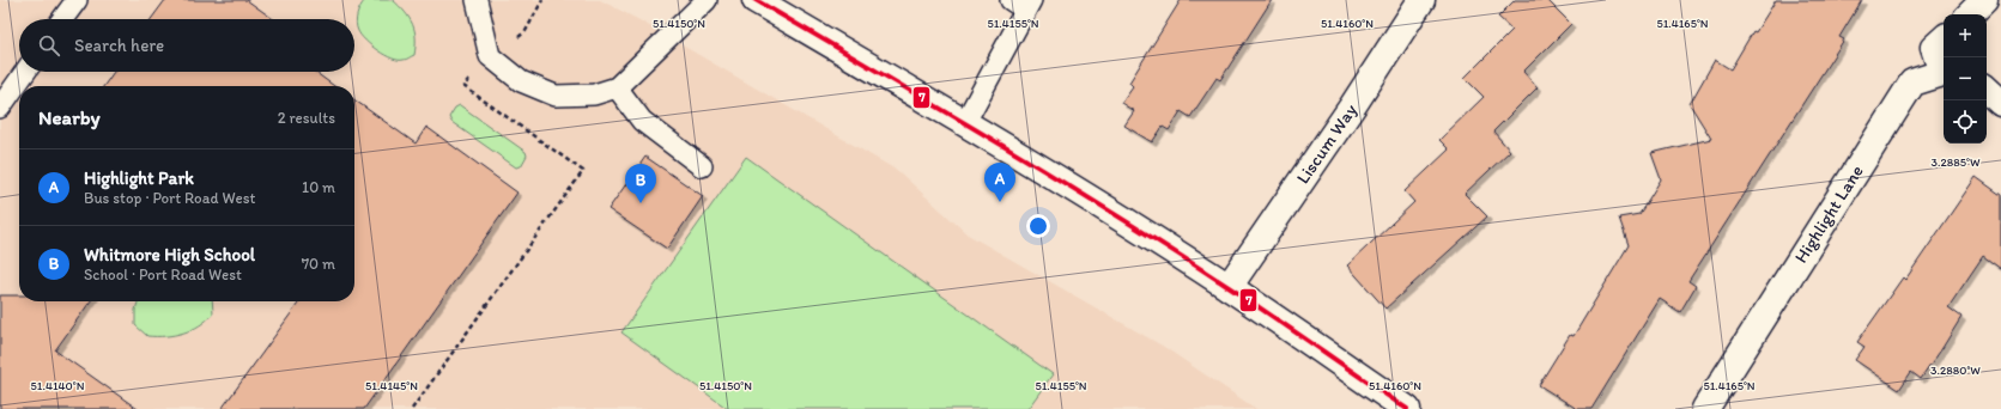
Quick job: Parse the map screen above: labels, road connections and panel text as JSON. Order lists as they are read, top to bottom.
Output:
{
  "streets": {
    "street": ["Liscum Way", "Highlight Lane"]
  },
  "lines": ["transit line 7"],
  "page": {
    "map_buttons": ["+", "−"],
    "search": "Search here",
    "heading": ["Nearby", "2 results"],
    "list": [
      {
        "mark": "A",
        "name": "Highlight Park",
        "note": "Bus stop · Port Road West",
        "value": "10 m"
      },
      {
        "mark": "B",
        "name": "Whitmore High School",
        "note": "School · Port Road West",
        "value": "70 m"
      }
    ],
    "pins": ["A", "B"]
  },
  "coordinates": [
    "51.4150°N",
    "51.4155°N",
    "51.4160°N",
    "51.4165°N",
    "3.2885°W",
    "3.2880°W",
    "51.4140°N",
    "51.4145°N"
  ]
}
